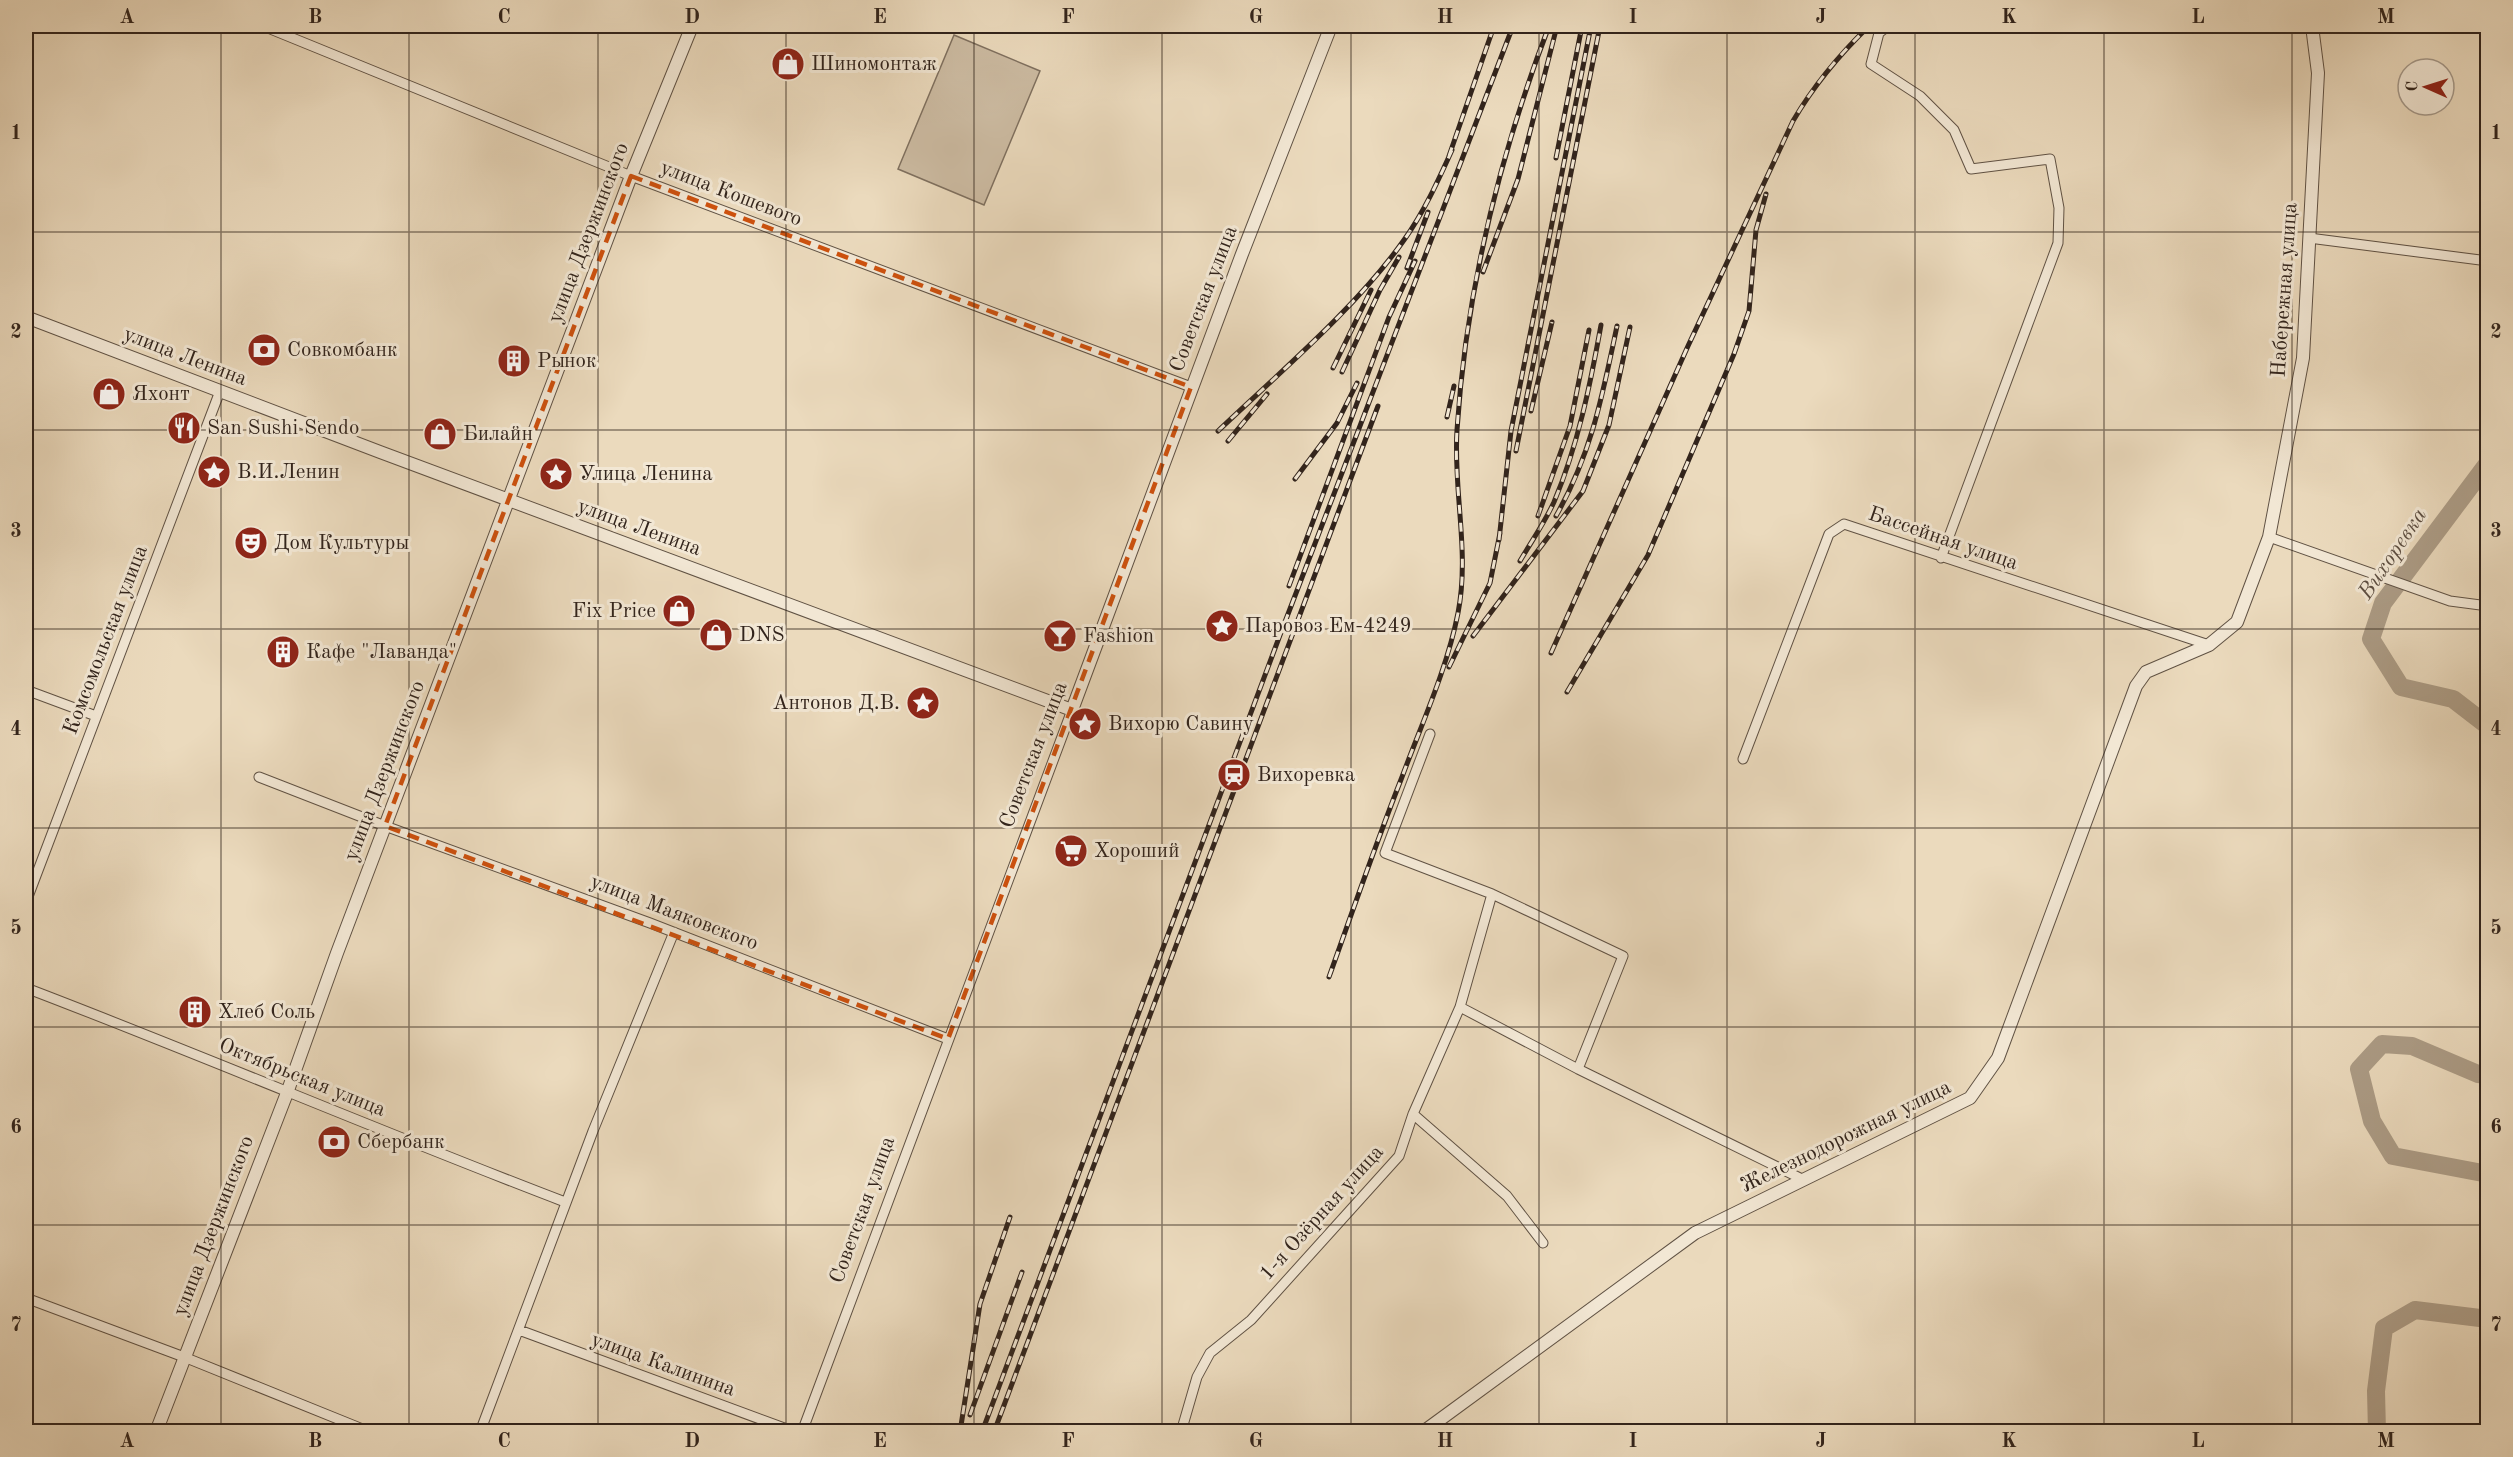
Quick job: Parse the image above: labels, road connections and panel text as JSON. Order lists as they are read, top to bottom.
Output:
{
  "streets": {
    "street": [
      "улица Кошевого",
      "улица Дзержинского",
      "Набережная улица",
      "Советская улица",
      "улица Ленина",
      "Бассейная улица",
      "Комсомольская улица",
      "улица Маяковского",
      "Октябрьская улица",
      "Железнодорожная улица",
      "1-я Озёрная улица",
      "улица Калинина"
    ]
  },
  "crossings": [
    ["улица Кошевого", "улица Дзержинского"],
    ["улица Кошевого", "Советская улица"],
    ["улица Дзержинского", "улица Ленина"],
    ["улица Дзержинского", "улица Маяковского"],
    ["улица Дзержинского", "Октябрьская улица"],
    ["Набережная улица", "Бассейная улица"],
    ["Набережная улица", "Железнодорожная улица"],
    ["Советская улица", "улица Ленина"],
    ["Советская улица", "улица Маяковского"],
    ["улица Ленина", "Комсомольская улица"],
    ["Бассейная улица", "Железнодорожная улица"]
  ],
  "water": ["Вихоревка"],
  "places": {
    "shop": [
      "Шиномонтаж",
      "Яхонт",
      "Билайн",
      "Fix Price",
      "DNS"
    ],
    "bank": ["Совкомбанк", "Сбербанк"],
    "building": ["Рынок", "Кафе \"Лаванда\"", "Хлеб Соль"],
    "restaurant": ["San Sushi Sendo"],
    "place": [
      "В.И.Ленин",
      "Улица Ленина",
      "Паровоз Ем-4249",
      "Антонов Д.В.",
      "Вихорю Савину"
    ],
    "theatre": ["Дом Культуры"],
    "bar": ["Fashion"],
    "station": ["Вихоревка"],
    "supermarket": ["Хороший"]
  },
  "north": "left",
  "grid": {
    "columns": [
      "A",
      "B",
      "C",
      "D",
      "E",
      "F",
      "G",
      "H",
      "I",
      "J",
      "K",
      "L",
      "M"
    ],
    "rows": [
      "1",
      "2",
      "3",
      "4",
      "5",
      "6",
      "7"
    ]
  }
}
